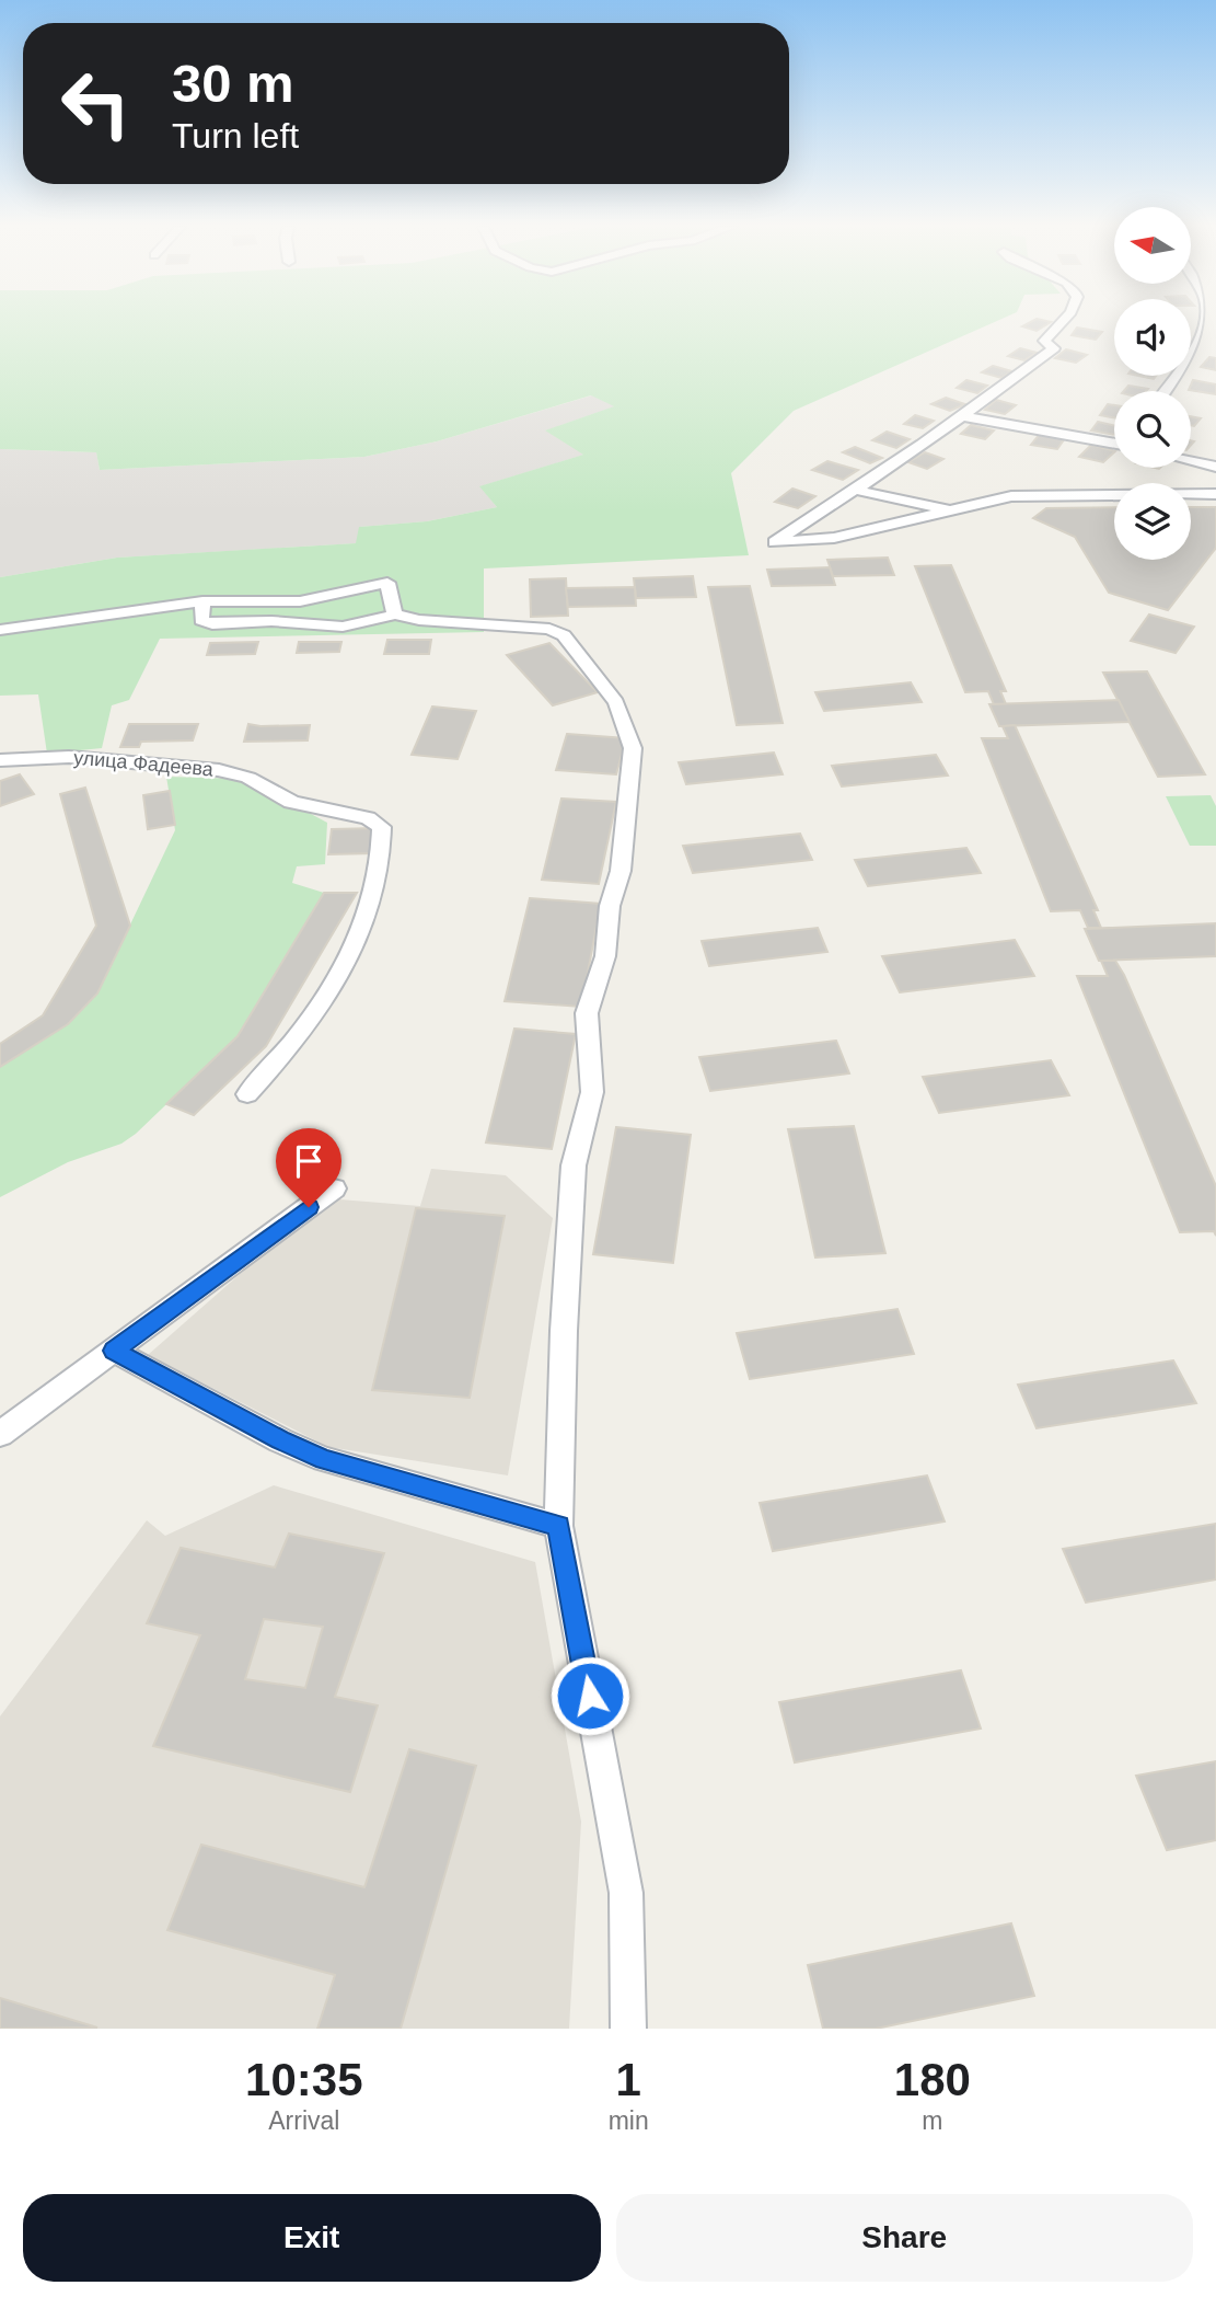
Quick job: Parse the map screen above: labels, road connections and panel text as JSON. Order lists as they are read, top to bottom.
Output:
{
  "streets": {
    "street": ["улица Фадеева"]
  },
  "north": "left",
  "page": {
    "turn": ["30 m", "Turn left"],
    "eta": [
      "10:35",
      "Arrival",
      "1",
      "min",
      "180",
      "m"
    ],
    "buttons": ["Exit", "Share"]
  }
}
